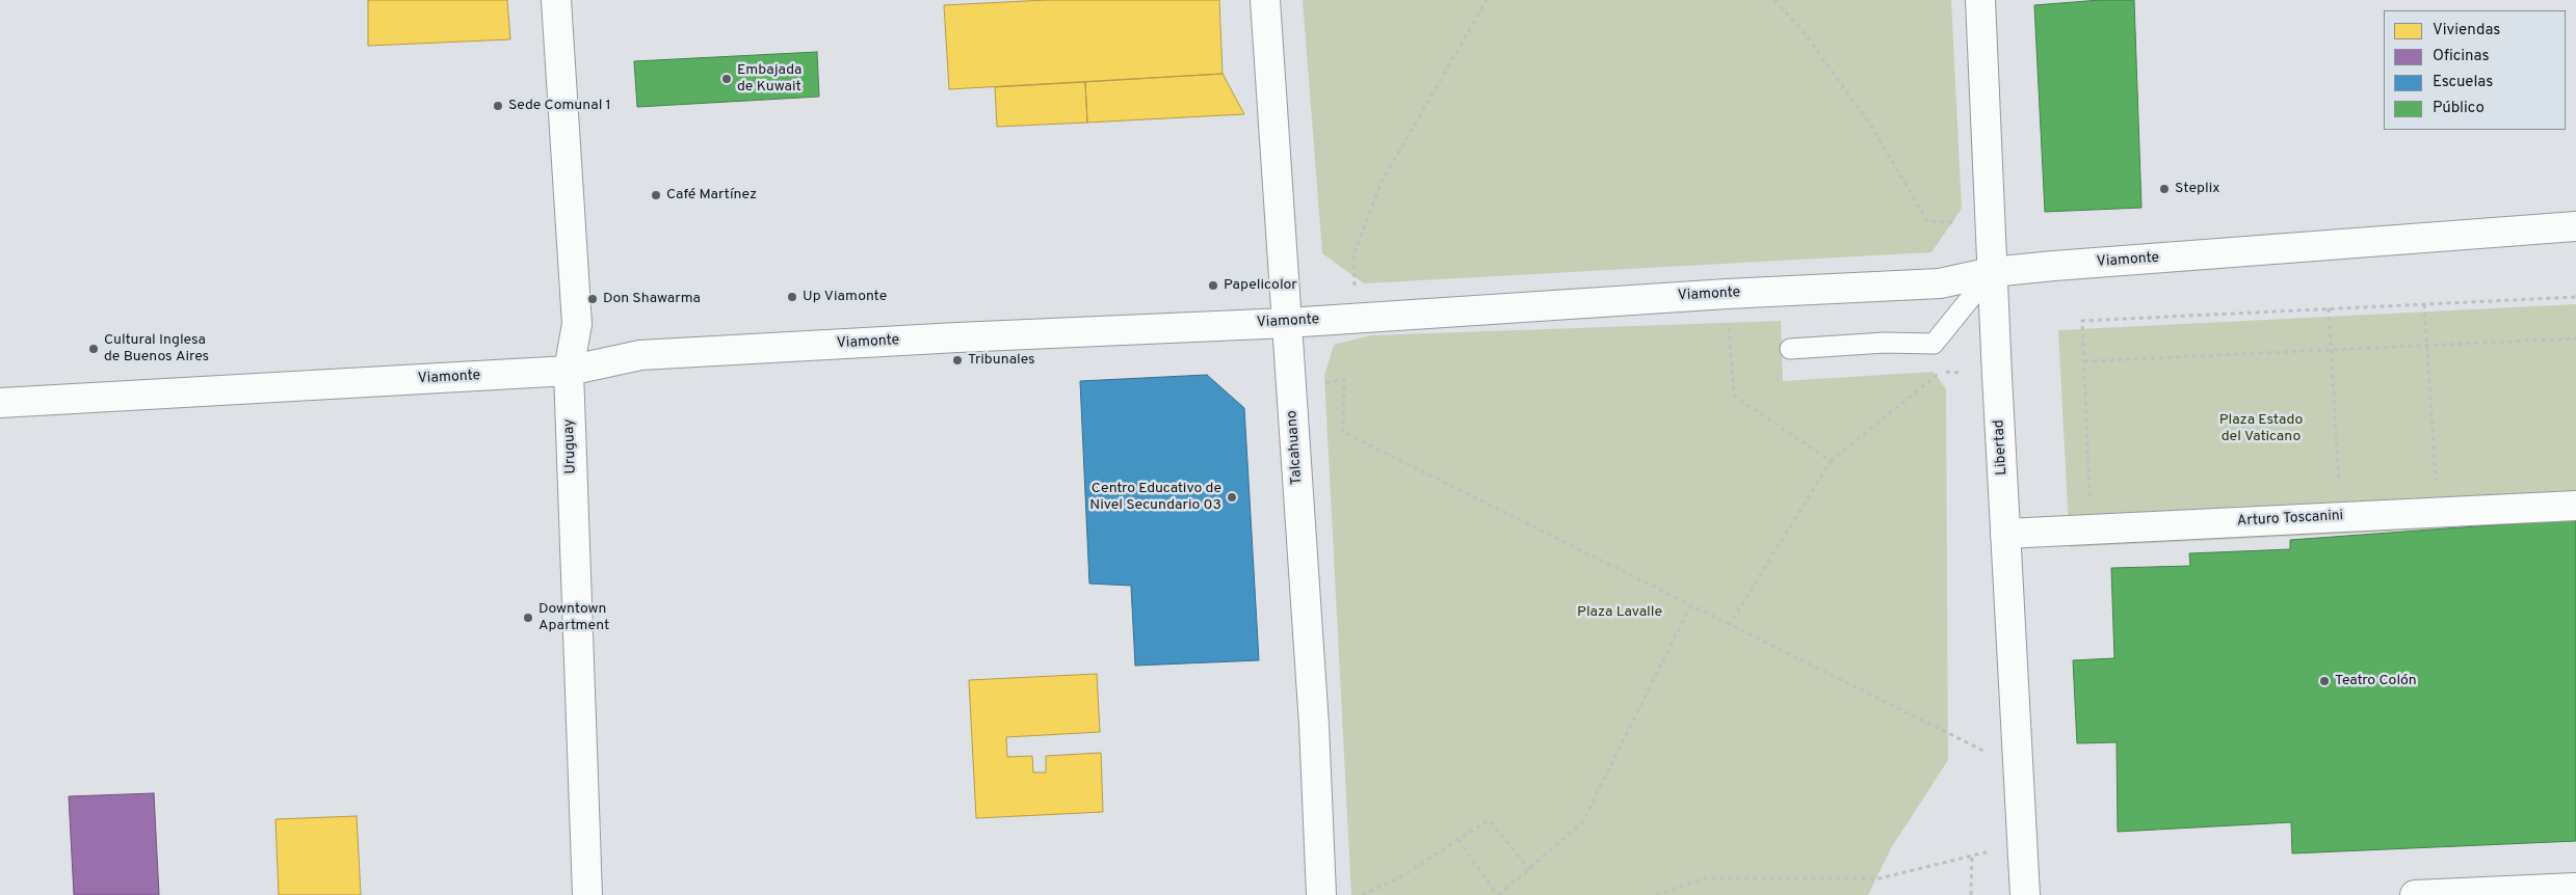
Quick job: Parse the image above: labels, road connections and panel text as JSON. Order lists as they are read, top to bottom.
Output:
{
  "streets": {
    "street": [
      "Viamonte",
      "Uruguay",
      "Talcahuano",
      "Libertad",
      "Arturo Toscanini"
    ]
  },
  "crossings": [
    ["Viamonte", "Uruguay"],
    ["Viamonte", "Talcahuano"],
    ["Viamonte", "Libertad"],
    ["Libertad", "Arturo Toscanini"]
  ],
  "parks": ["Plaza Estado del Vaticano", "Plaza Lavalle"],
  "places": [
    "Embajada de Kuwait",
    "Sede Comunal 1",
    "Steplix",
    "Café Martínez",
    "Papelicolor",
    "Up Viamonte",
    "Don Shawarma",
    "Cultural Inglesa de Buenos Aires",
    "Tribunales",
    "Centro Educativo de Nivel Secundario 03",
    "Downtown Apartment",
    "Teatro Colón"
  ],
  "legend": [
    "Viviendas",
    "Oficinas",
    "Escuelas",
    "Público"
  ]
}
